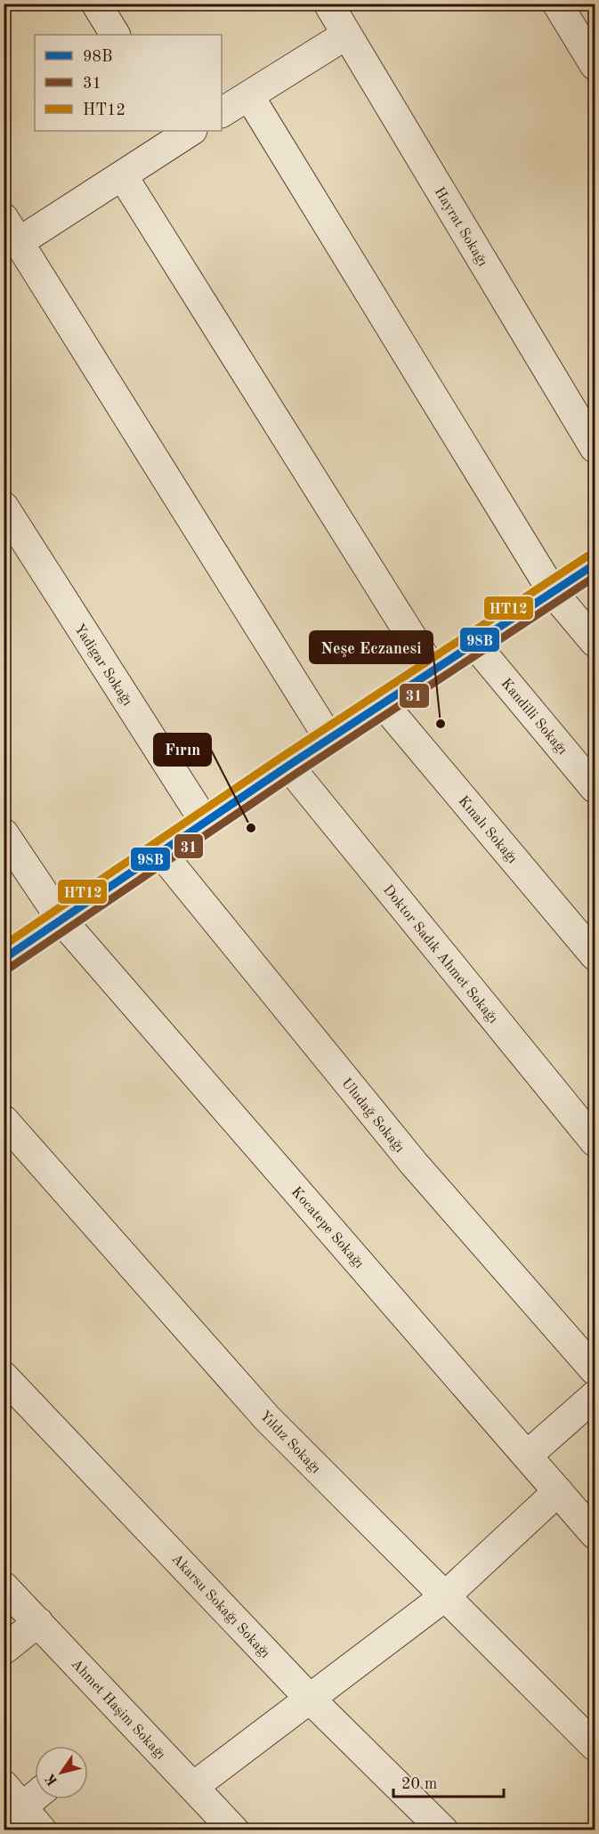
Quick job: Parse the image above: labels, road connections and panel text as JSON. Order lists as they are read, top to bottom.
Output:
{
  "streets": {
    "street": [
      "Hayrat Sokağı",
      "Yadigar Sokağı",
      "Kandilli Sokağı",
      "Kınalı Sokağı",
      "Doktor Sadık Ahmet Sokağı",
      "Uludağ Sokağı",
      "Kocatepe Sokağı",
      "Yıldız Sokağı",
      "Akarsu Sokağı Sokağı",
      "Ahmet Haşim Sokağı"
    ]
  },
  "places": ["Neşe Eczanesi", "Fırın"],
  "lines": ["transit line HT12", "transit line 98B", "transit line 31"],
  "legend": ["98B", "31", "HT12"],
  "scale_bar": "20 m",
  "north": "bottom left"
}
